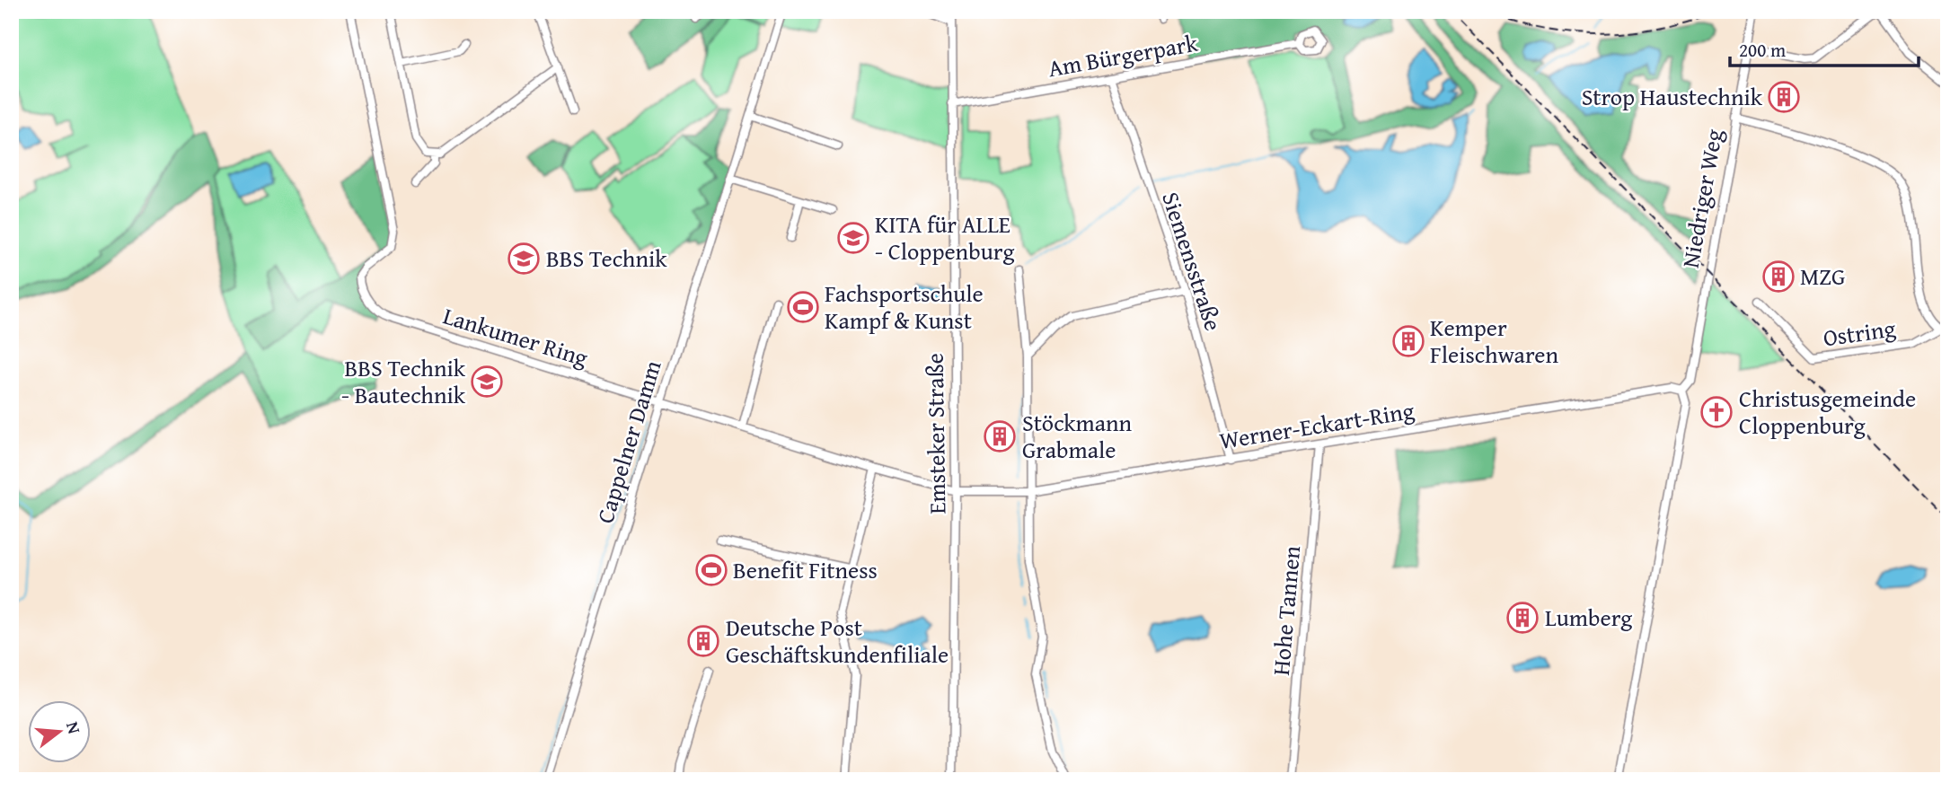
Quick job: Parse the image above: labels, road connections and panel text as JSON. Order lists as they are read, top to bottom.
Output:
{
  "streets": {
    "street": [
      "Am Bürgerpark",
      "Niedriger Weg",
      "Siemensstraße",
      "Ostring",
      "Lankumer Ring",
      "Werner-Eckart-Ring",
      "Emsteker Straße",
      "Cappelner Damm",
      "Hohe Tannen"
    ]
  },
  "crossings": [
    ["Am Bürgerpark", "Siemensstraße"],
    ["Am Bürgerpark", "Emsteker Straße"],
    ["Niedriger Weg", "Werner-Eckart-Ring"],
    ["Siemensstraße", "Werner-Eckart-Ring"],
    ["Lankumer Ring", "Werner-Eckart-Ring"],
    ["Lankumer Ring", "Emsteker Straße"],
    ["Lankumer Ring", "Cappelner Damm"],
    ["Werner-Eckart-Ring", "Emsteker Straße"],
    ["Werner-Eckart-Ring", "Hohe Tannen"]
  ],
  "places": {
    "building": [
      "Strop Haustechnik",
      "MZG",
      "Kemper Fleischwaren",
      "Stöckmann Grabmale",
      "Lumberg",
      "Deutsche Post Geschäftskundenfiliale"
    ],
    "school or university": ["KITA für ALLE - Cloppenburg", "BBS Technik", "BBS Technik - Bautechnik"],
    "sports": ["Fachsportschule Kampf & Kunst", "Benefit Fitness"],
    "church": ["Christusgemeinde Cloppenburg"]
  },
  "scale_bar": "200 m",
  "north": "right"
}
